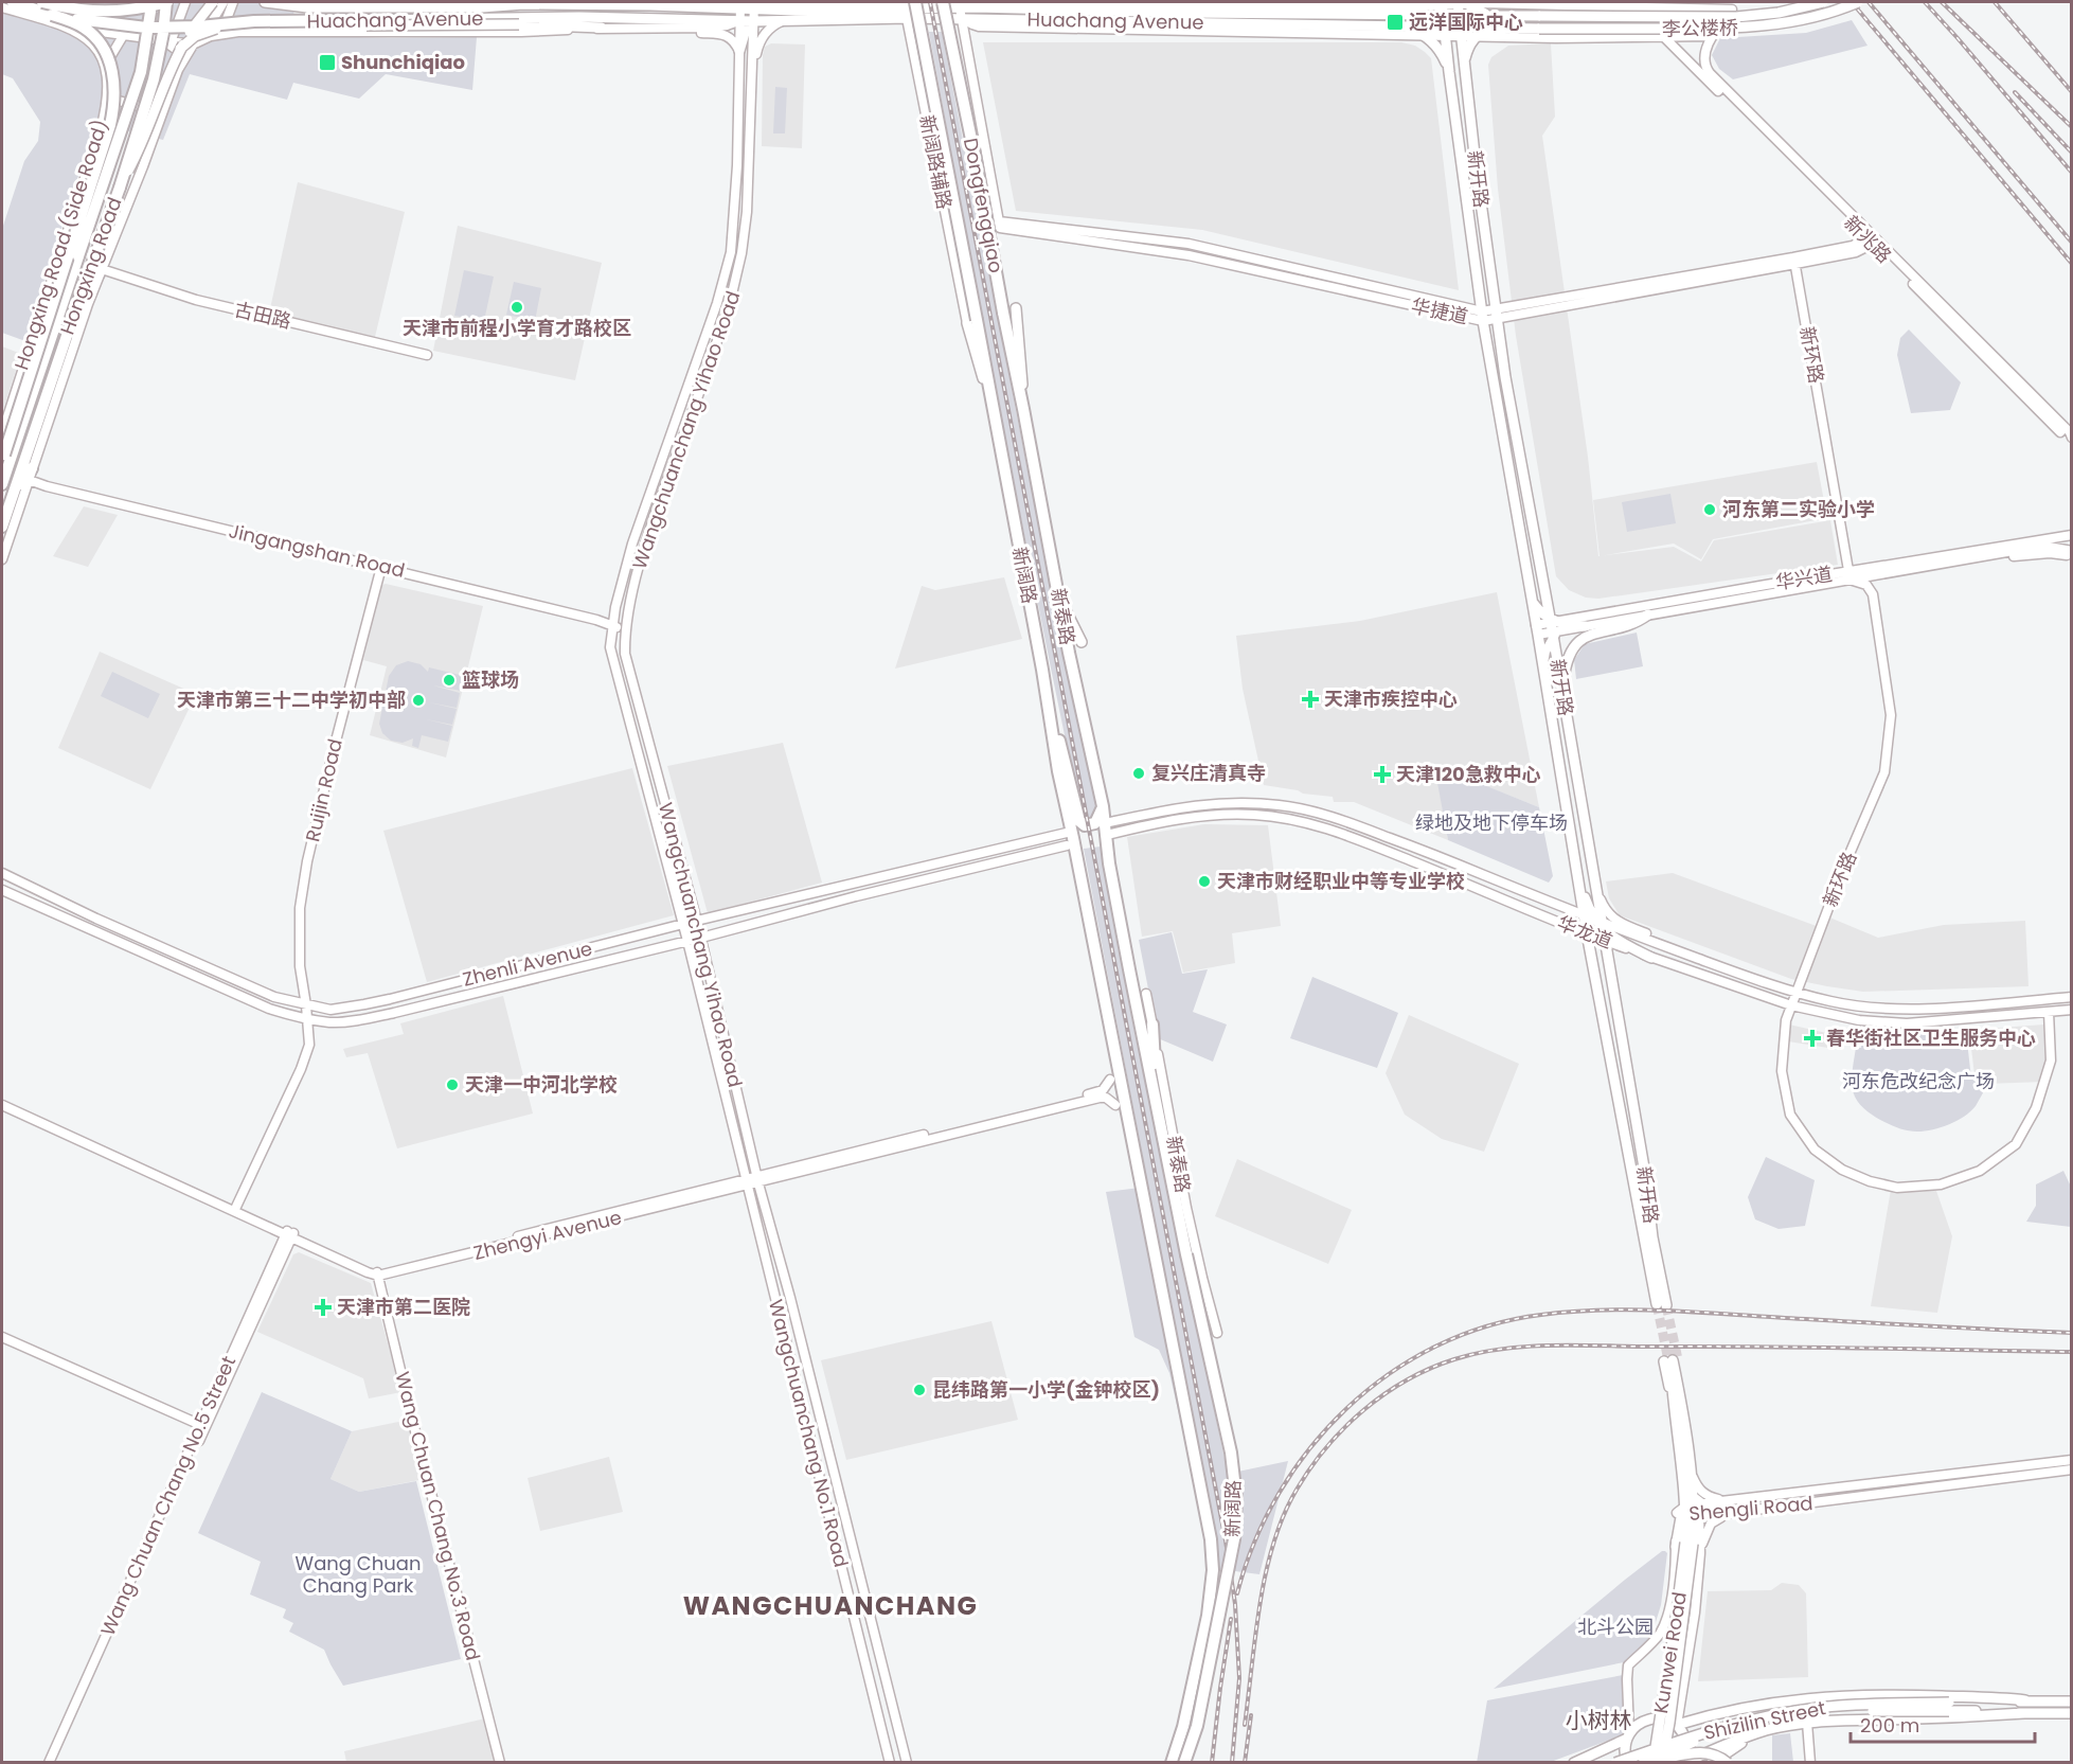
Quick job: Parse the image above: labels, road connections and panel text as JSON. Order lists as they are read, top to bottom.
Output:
{
  "streets": {
    "highway": [
      "Huachang Avenue",
      "Dongfengqiao",
      "Hongxing Road",
      "新阔路",
      "新泰路"
    ],
    "main road": [
      "李公楼桥",
      "新开路",
      "Kunwei Road",
      "Shizilin Street"
    ],
    "street": [
      "新阔路辅路",
      "新兆路",
      "Hongxing Road (Side Road)",
      "华捷道",
      "古田路",
      "新环路",
      "Wangchuanchang Yihao Road",
      "Jingangshan Road",
      "华兴道",
      "Ruijin Road",
      "华龙道",
      "Zhenli Avenue",
      "Zhengyi Avenue",
      "Wangchuanchang No.1 Road",
      "Wang Chuan Chang No.5 Street",
      "Shengli Road",
      "Wang Chuan Chang No.3 Road"
    ]
  },
  "crossings": [
    ["Huachang Avenue", "李公楼桥"],
    ["Huachang Avenue", "新阔路辅路"],
    ["Huachang Avenue", "新开路"],
    ["Huachang Avenue", "Dongfengqiao"],
    ["Huachang Avenue", "华捷道"],
    ["Huachang Avenue", "Wangchuanchang Yihao Road"],
    ["新阔路辅路", "Dongfengqiao"],
    ["新阔路辅路", "新阔路"],
    ["新开路", "华捷道"],
    ["新开路", "华龙道"],
    ["Dongfengqiao", "新阔路"],
    ["Dongfengqiao", "新泰路"],
    ["新兆路", "华捷道"],
    ["Hongxing Road", "古田路"],
    ["Hongxing Road", "Jingangshan Road"],
    ["华捷道", "新环路"],
    ["新环路", "华兴道"],
    ["新环路", "华龙道"],
    ["Wangchuanchang Yihao Road", "Jingangshan Road"],
    ["Wangchuanchang Yihao Road", "Zhenli Avenue"],
    ["Wangchuanchang Yihao Road", "Zhengyi Avenue"],
    ["Wangchuanchang Yihao Road", "Wangchuanchang No.1 Road"],
    ["Jingangshan Road", "Ruijin Road"],
    ["新阔路", "新泰路"],
    ["新阔路", "Zhenli Avenue"],
    ["新泰路", "华龙道"],
    ["Ruijin Road", "Zhenli Avenue"],
    ["Zhengyi Avenue", "Wangchuanchang No.1 Road"],
    ["Zhengyi Avenue", "Wang Chuan Chang No.3 Road"]
  ],
  "districts": ["WANGCHUANCHANG", "小树林"],
  "parks": [
    "绿地及地下停车场",
    "河东危改纪念广场",
    "Wang Chuan Chang Park",
    "北斗公园"
  ],
  "places": {
    "transit": ["远洋国际中心", "Shunchiqiao"],
    "other": [
      "天津市前程小学育才路校区",
      "河东第二实验小学",
      "篮球场",
      "天津市第三十二中学初中部",
      "复兴庄清真寺",
      "天津市财经职业中等专业学校",
      "天津一中河北学校",
      "昆纬路第一小学(金钟校区)"
    ],
    "health": [
      "天津市疾控中心",
      "天津120急救中心",
      "春华街社区卫生服务中心",
      "天津市第二医院"
    ]
  },
  "scale_bar": "200 m"
}
